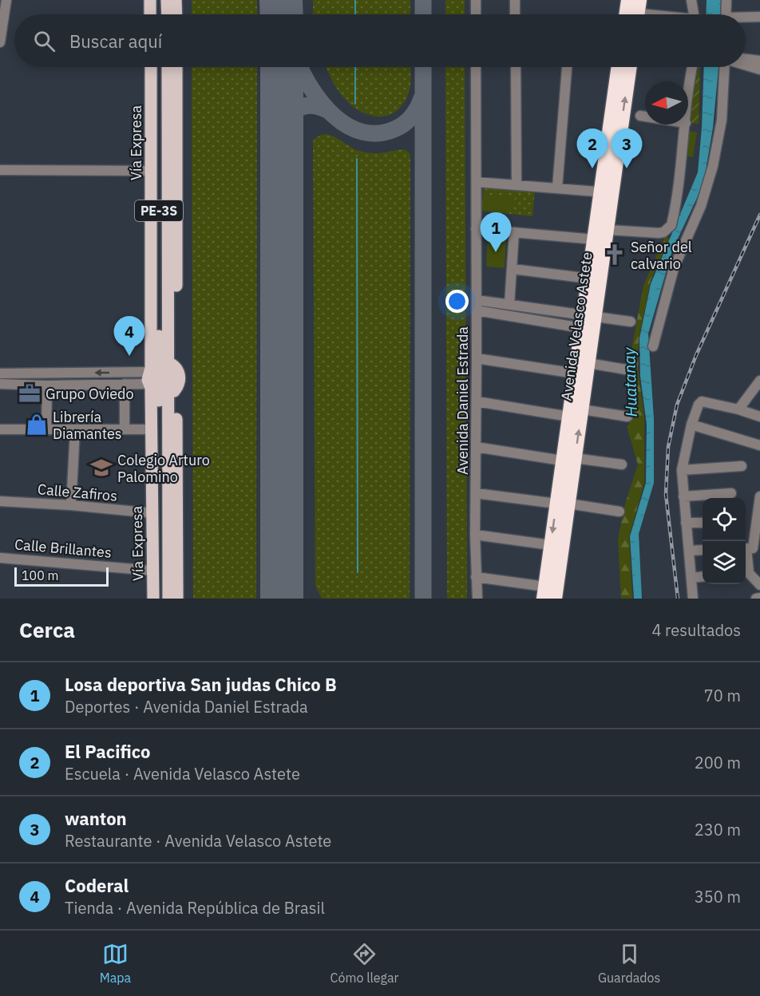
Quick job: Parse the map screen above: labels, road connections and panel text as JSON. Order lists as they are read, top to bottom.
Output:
{
  "streets": {
    "highway": ["Avenida Velasco Astete"],
    "main road": ["Vía Expresa", "PE-3S"],
    "street": ["Avenida Daniel Estrada", "Calle Zafiros", "Calle Brillantes"]
  },
  "crossings": [
    ["Vía Expresa", "Calle Zafiros"],
    ["Vía Expresa", "Calle Brillantes"]
  ],
  "water": ["Huatanay"],
  "places": {
    "church": ["Señor del calvario"],
    "office": ["Grupo Oviedo"],
    "shop": ["Librería Diamantes"],
    "school or university": ["Colegio Arturo Palomino"]
  },
  "scale_bar": "100 m",
  "north": "left",
  "page": {
    "search": "Buscar aquí",
    "pins": [
      "2",
      "3",
      "1",
      "4"
    ],
    "scale": "100 m",
    "heading": ["Cerca", "4 resultados"],
    "list": [
      {
        "mark": "1",
        "name": "Losa deportiva San judas Chico B",
        "note": "Deportes · Avenida Daniel Estrada",
        "value": "70 m"
      },
      {
        "mark": "2",
        "name": "El Pacifico",
        "note": "Escuela · Avenida Velasco Astete",
        "value": "200 m"
      },
      {
        "mark": "3",
        "name": "wanton",
        "note": "Restaurante · Avenida Velasco Astete",
        "value": "230 m"
      },
      {
        "mark": "4",
        "name": "Coderal",
        "note": "Tienda · Avenida República de Brasil",
        "value": "350 m"
      }
    ],
    "nav": ["Mapa", "Cómo llegar", "Guardados"]
  }
}
